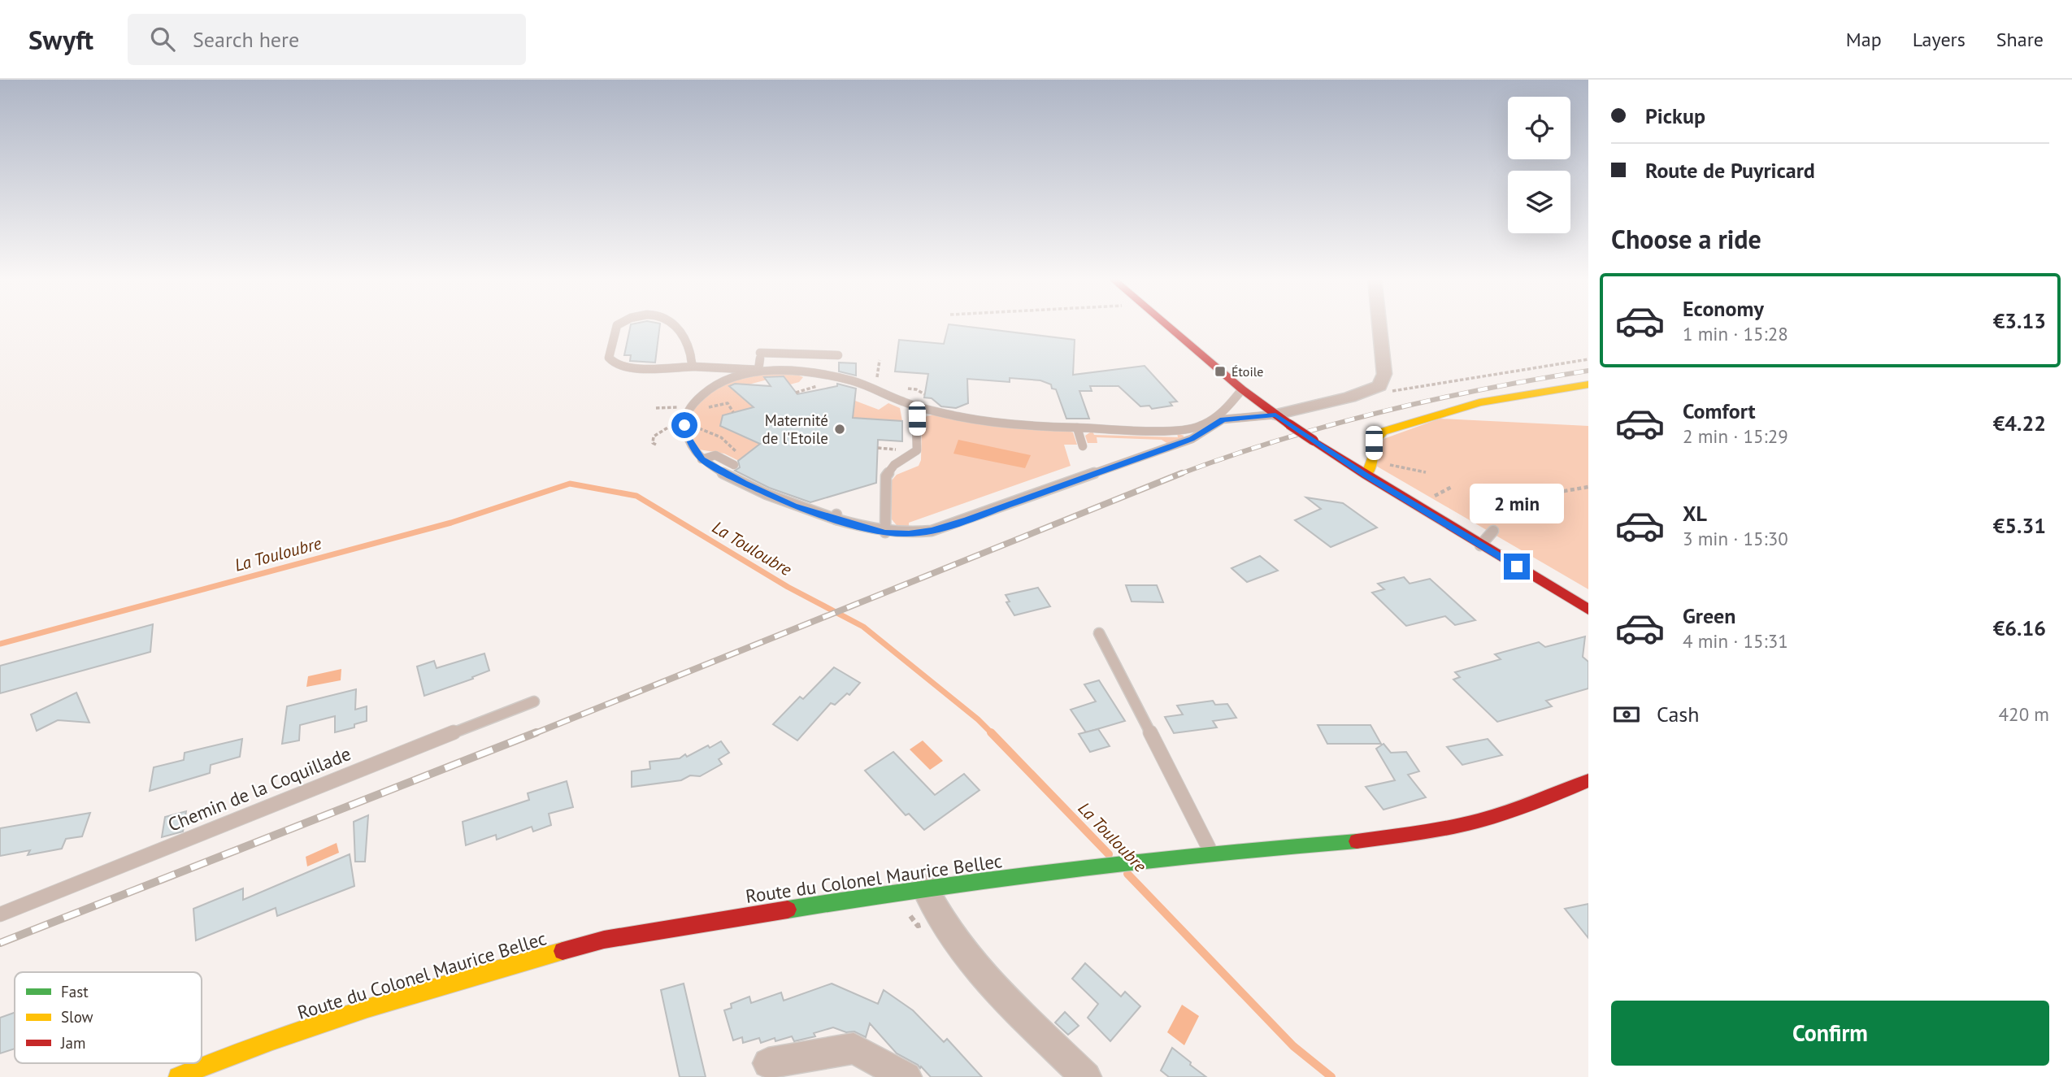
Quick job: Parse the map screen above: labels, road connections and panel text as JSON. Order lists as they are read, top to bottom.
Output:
{
  "streets": {
    "main road": ["Route du Colonel Maurice Bellec"],
    "lane": ["Chemin de la Coquillade"]
  },
  "water": ["La Touloubre"],
  "places": {
    "transit": ["Étoile"],
    "other": ["Maternité de l'Etoile"]
  },
  "legend": ["Fast", "Slow", "Jam"],
  "page": {
    "header": "Swyft",
    "search": "Search here",
    "nav": ["Map", "Layers", "Share"],
    "banner": ["Pickup", "Route de Puyricard"],
    "heading": "Choose a ride",
    "list": [
      {
        "name": "Economy",
        "note": "1 min · 15:28",
        "value": "€3.13"
      },
      {
        "name": "Comfort",
        "note": "2 min · 15:29",
        "value": "€4.22"
      },
      {
        "name": "XL",
        "note": "3 min · 15:30",
        "value": "€5.31"
      },
      {
        "name": "Green",
        "note": "4 min · 15:31",
        "value": "€6.16"
      }
    ],
    "bubble": "2 min",
    "pay": ["Cash", "420 m"],
    "buttons": "Confirm"
  }
}
